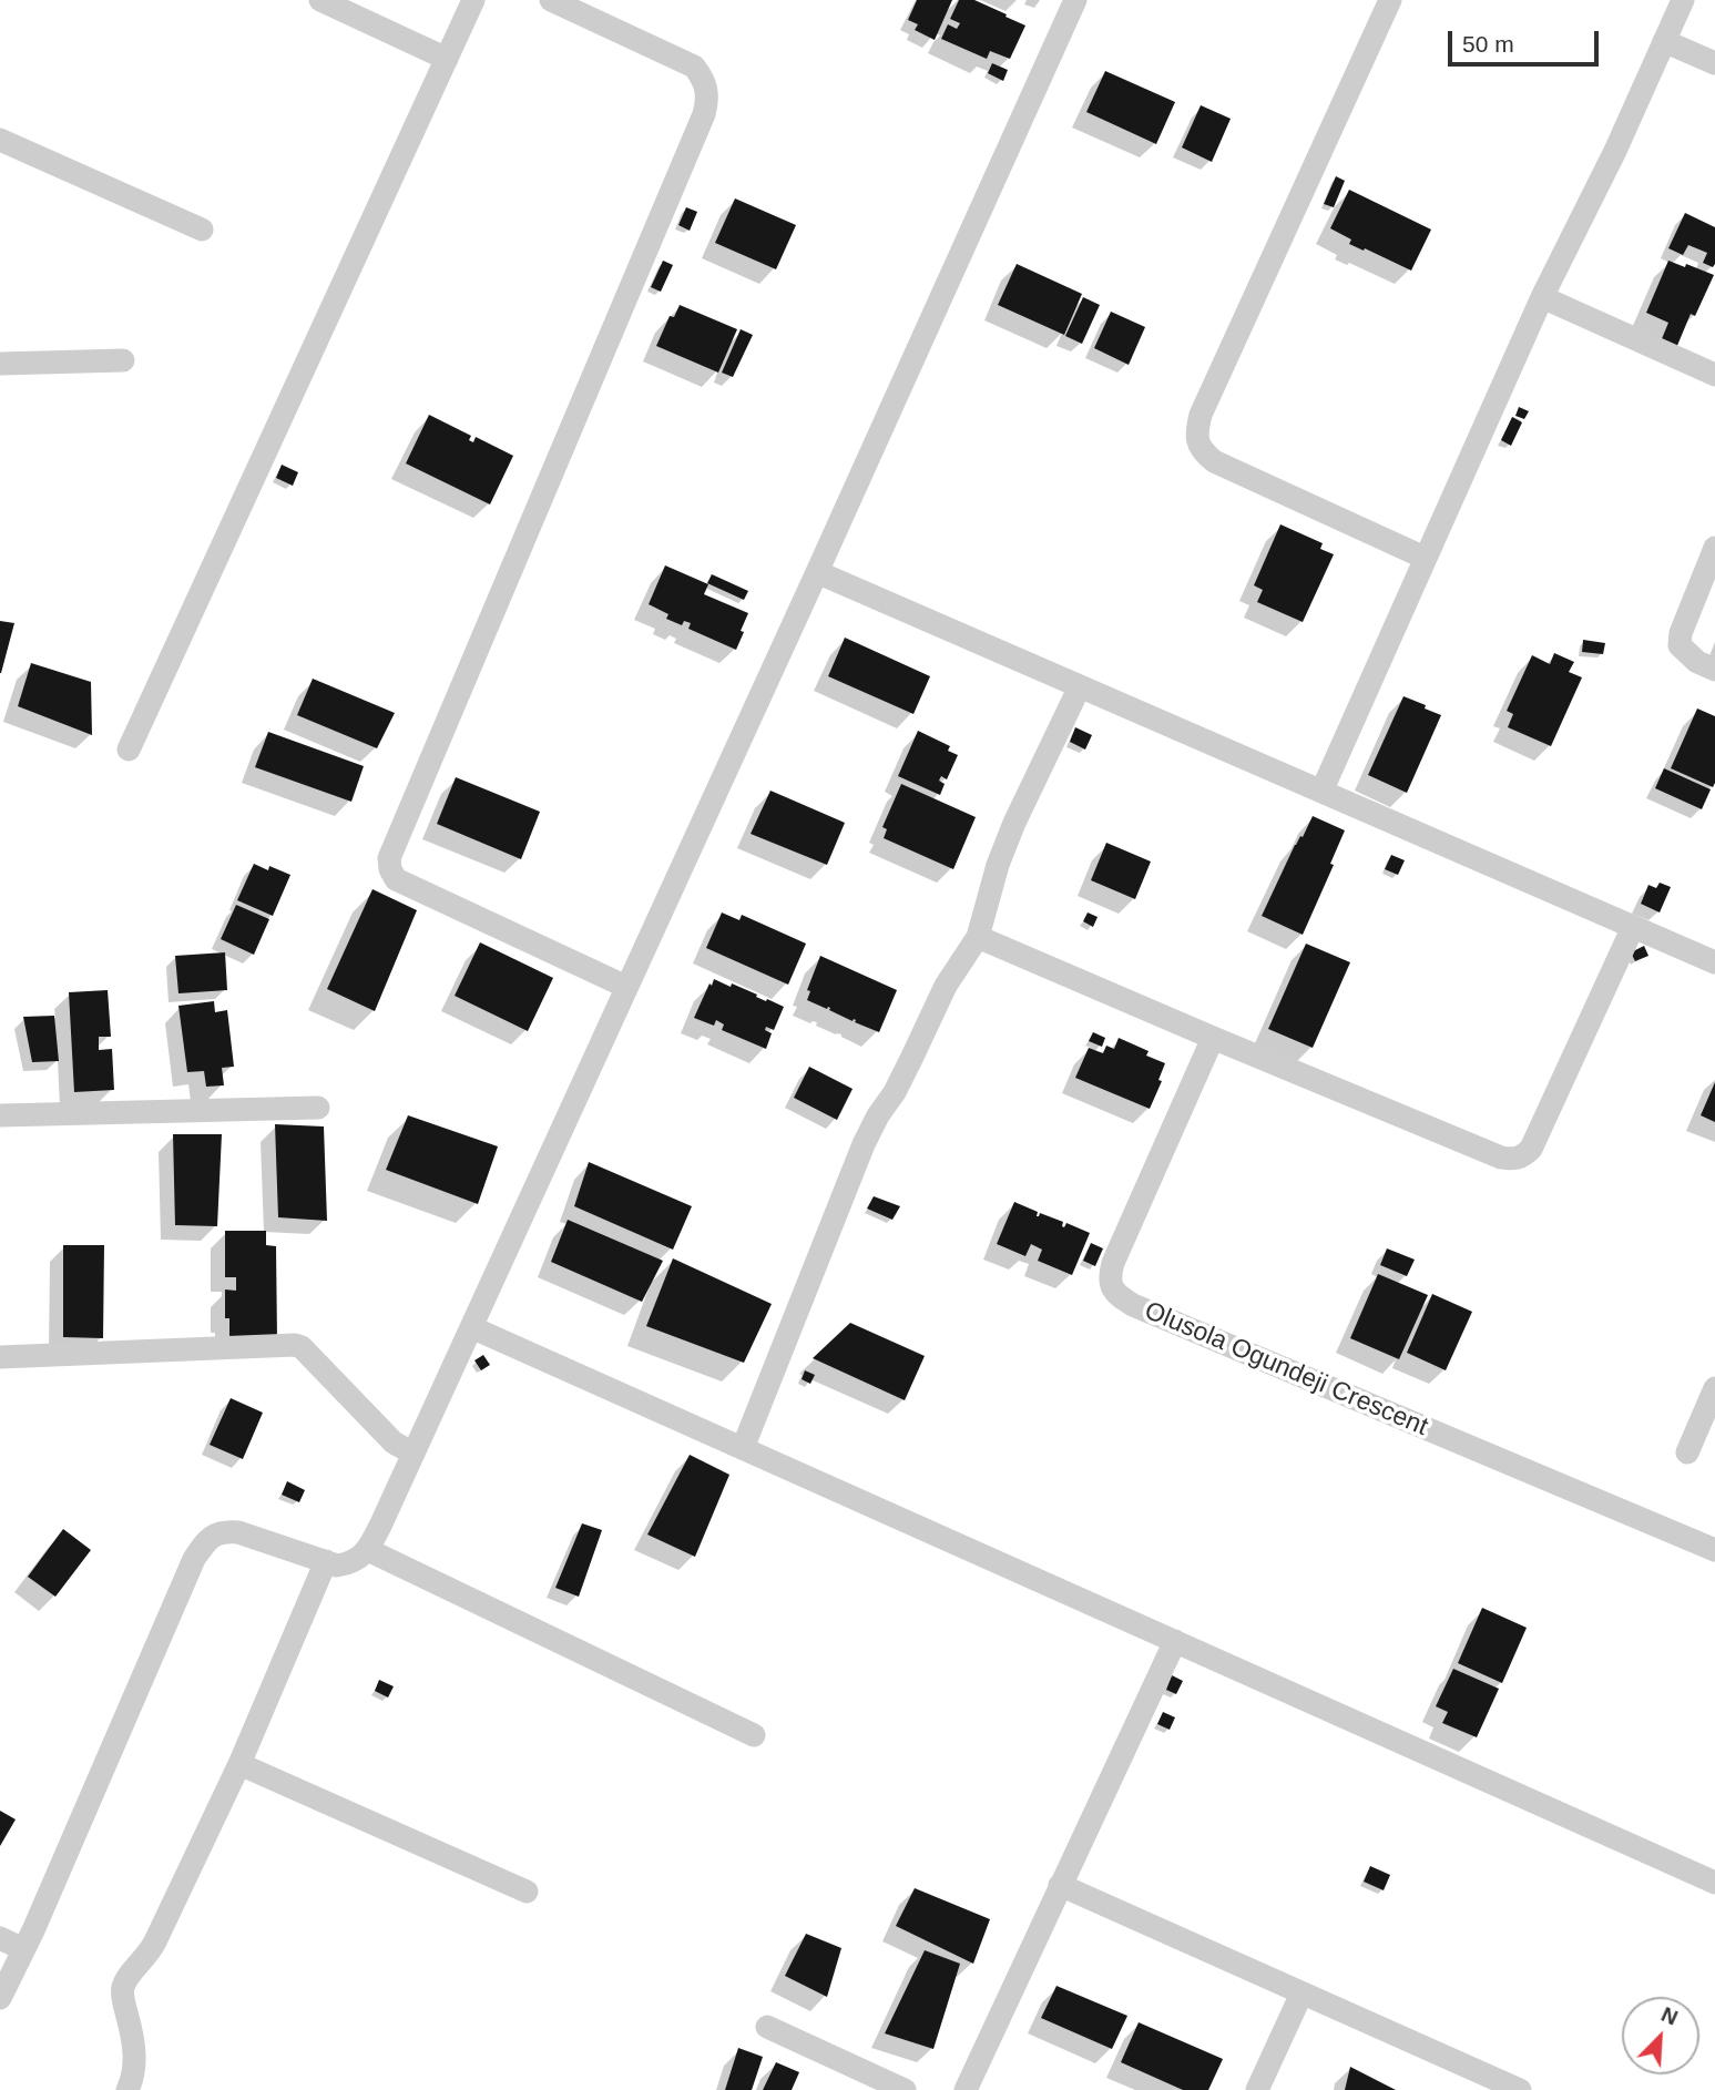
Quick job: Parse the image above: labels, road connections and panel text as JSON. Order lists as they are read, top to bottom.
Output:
{
  "streets": {
    "street": ["Olusola Ogundeji Crescent"]
  },
  "scale_bar": "50 m",
  "north": "top right"
}
